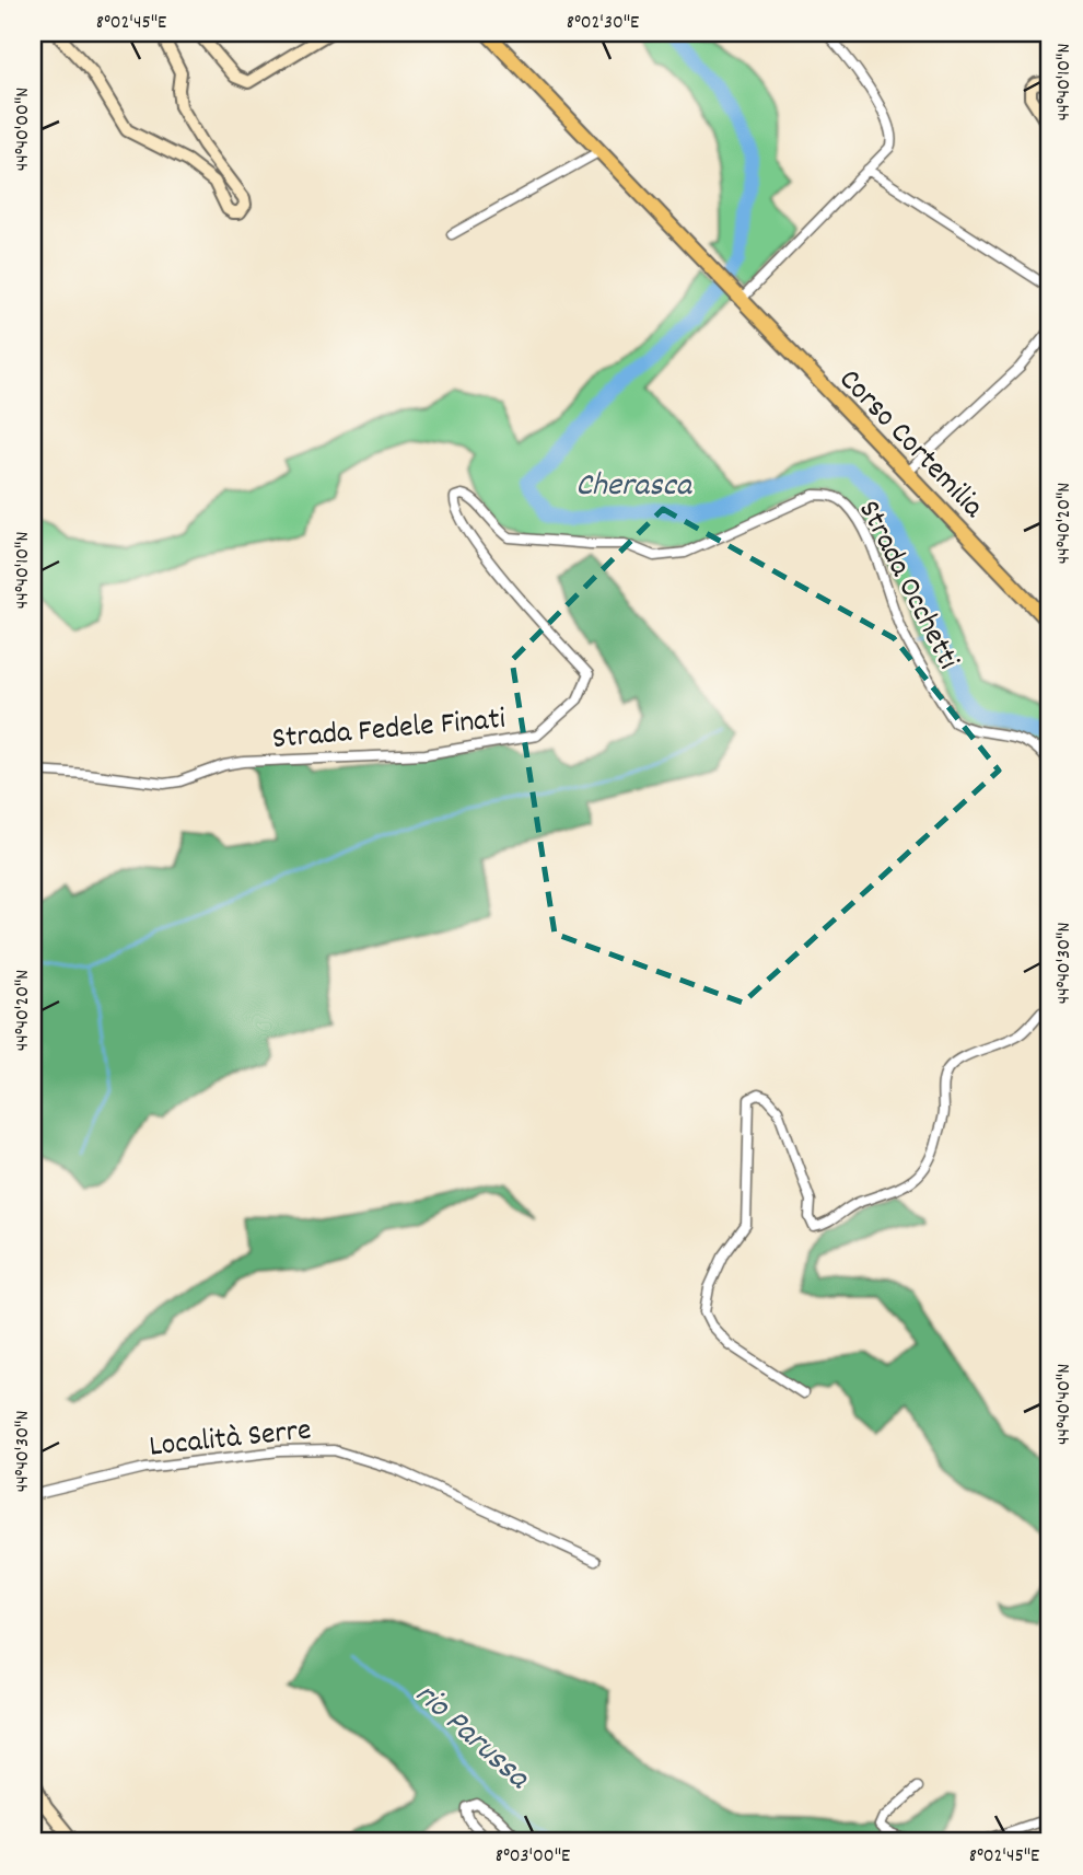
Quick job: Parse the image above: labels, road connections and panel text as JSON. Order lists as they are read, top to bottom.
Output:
{
  "streets": {
    "main road": ["Corso Cortemilia"],
    "street": ["Strada Occhetti", "Strada Fedele Finati", "Località Serre"]
  },
  "crossings": [
    ["Strada Occhetti", "Strada Fedele Finati"]
  ],
  "water": ["Cherasca", "rio Parussa"],
  "coordinates": [
    "8°02'45\"E",
    "8°02'30\"E",
    "44°40'10\"N",
    "44°40'00\"N",
    "44°40'20\"N",
    "44°40'30\"N",
    "44°40'40\"N",
    "8°03'00\"E"
  ]
}
